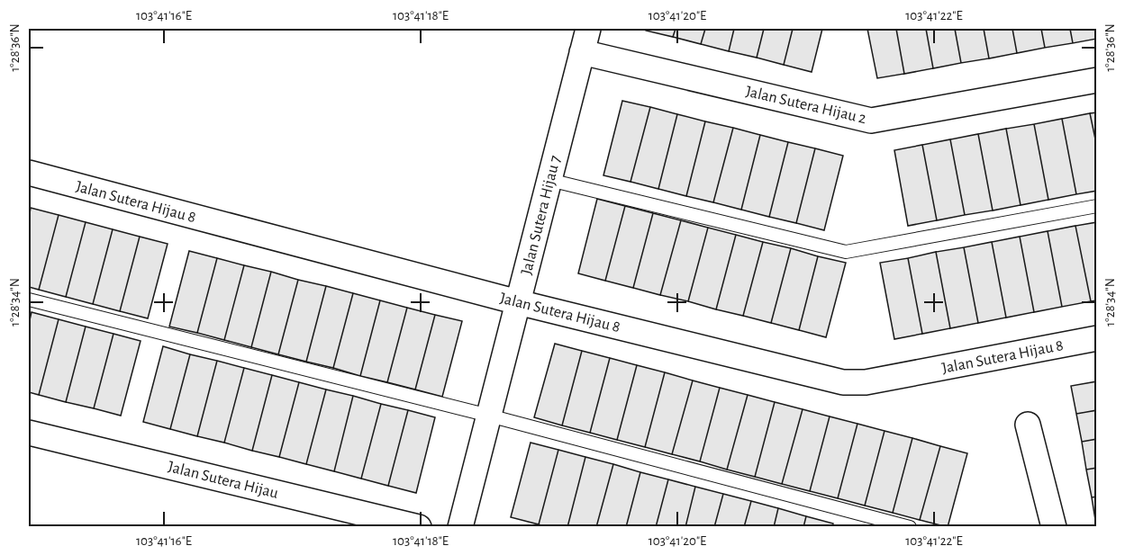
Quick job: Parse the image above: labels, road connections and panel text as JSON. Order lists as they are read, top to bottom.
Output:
{
  "streets": {
    "street": [
      "Jalan Sutera Hijau 2",
      "Jalan Sutera Hijau 8",
      "Jalan Sutera Hijau 7",
      "Jalan Sutera Hijau"
    ]
  },
  "crossings": [
    ["Jalan Sutera Hijau 2", "Jalan Sutera Hijau 7"],
    ["Jalan Sutera Hijau 8", "Jalan Sutera Hijau 7"]
  ],
  "coordinates": [
    "103°41'16\"E",
    "103°41'18\"E",
    "103°41'20\"E",
    "103°41'22\"E",
    "1°28'36\"N",
    "1°28'34\"N"
  ]
}
